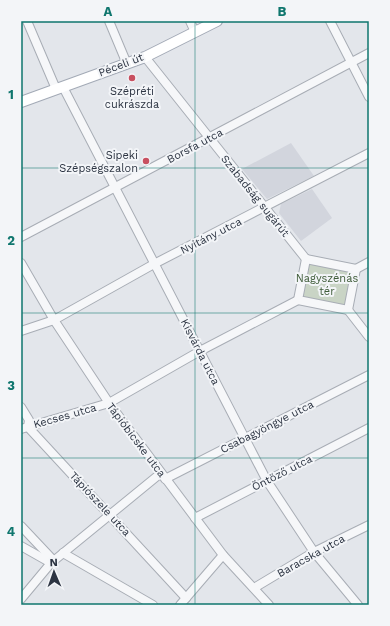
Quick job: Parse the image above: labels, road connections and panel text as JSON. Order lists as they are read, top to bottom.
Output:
{
  "streets": {
    "main road": ["Péceli út"],
    "street": [
      "Borsfa utca",
      "Szabadság sugárút",
      "Nyitány utca",
      "Kisvárda utca",
      "Kecses utca",
      "Csabagyöngye utca",
      "Tápióbicske utca",
      "Öntöző utca",
      "Tápiószele utca",
      "Baracska utca"
    ]
  },
  "crossings": [
    ["Péceli út", "Szabadság sugárút"],
    ["Péceli út", "Kisvárda utca"],
    ["Borsfa utca", "Szabadság sugárút"],
    ["Borsfa utca", "Kisvárda utca"],
    ["Szabadság sugárút", "Nyitány utca"],
    ["Nyitány utca", "Kisvárda utca"],
    ["Nyitány utca", "Tápióbicske utca"],
    ["Kisvárda utca", "Kecses utca"],
    ["Kisvárda utca", "Csabagyöngye utca"],
    ["Kisvárda utca", "Öntöző utca"],
    ["Kisvárda utca", "Baracska utca"],
    ["Kecses utca", "Tápióbicske utca"],
    ["Kecses utca", "Tápiószele utca"],
    ["Csabagyöngye utca", "Tápióbicske utca"],
    ["Csabagyöngye utca", "Tápiószele utca"],
    ["Tápióbicske utca", "Öntöző utca"],
    ["Tápióbicske utca", "Baracska utca"]
  ],
  "parks": ["Nagyszénás tér"],
  "places": ["Szépréti cukrászda", "Sipeki Szépségszalon"],
  "north": "top",
  "grid": {
    "columns": ["A", "B"],
    "rows": [
      "1",
      "2",
      "3",
      "4"
    ]
  }
}
